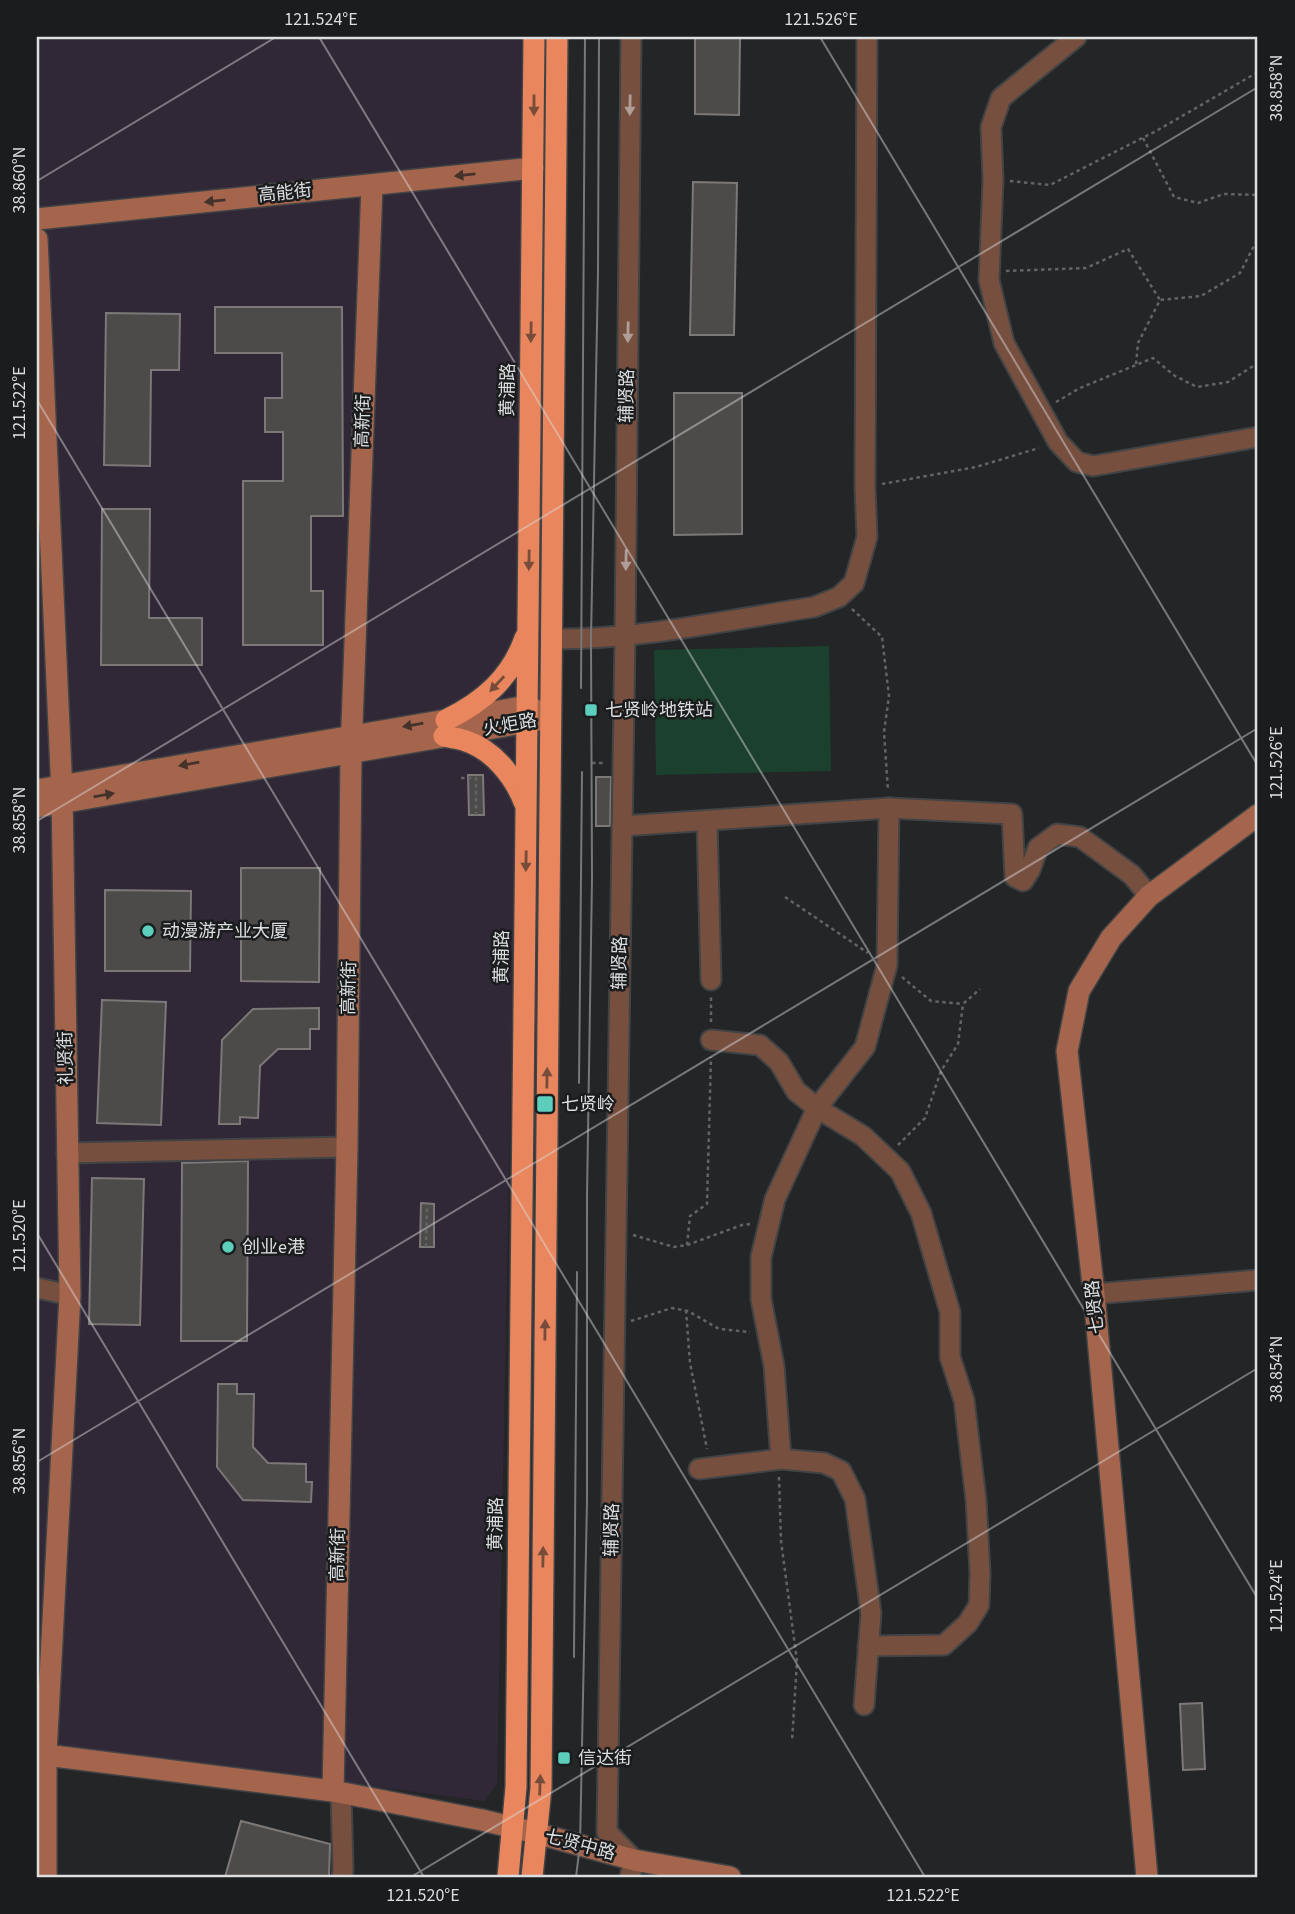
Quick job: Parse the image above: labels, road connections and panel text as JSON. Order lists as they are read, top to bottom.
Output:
{
  "streets": {
    "highway": ["黄浦路"],
    "street": [
      "高能街",
      "辅贤路",
      "高新街",
      "火炬路",
      "礼贤街",
      "七贤路",
      "七贤中路"
    ]
  },
  "crossings": [
    ["高能街", "黄浦路"],
    ["高能街", "高新街"],
    ["黄浦路", "火炬路"],
    ["黄浦路", "七贤中路"],
    ["辅贤路", "七贤中路"],
    ["高新街", "火炬路"],
    ["火炬路", "礼贤街"]
  ],
  "one_way": ["高能街"],
  "places": {
    "transit": ["七贤岭地铁站", "七贤岭", "信达街"],
    "other": ["动漫游产业大厦", "创业e港"]
  },
  "coordinates": [
    "121.524°E",
    "121.526°E",
    "38.858°N",
    "38.860°N",
    "121.522°E",
    "121.520°E",
    "38.854°N",
    "38.856°N"
  ]
}
